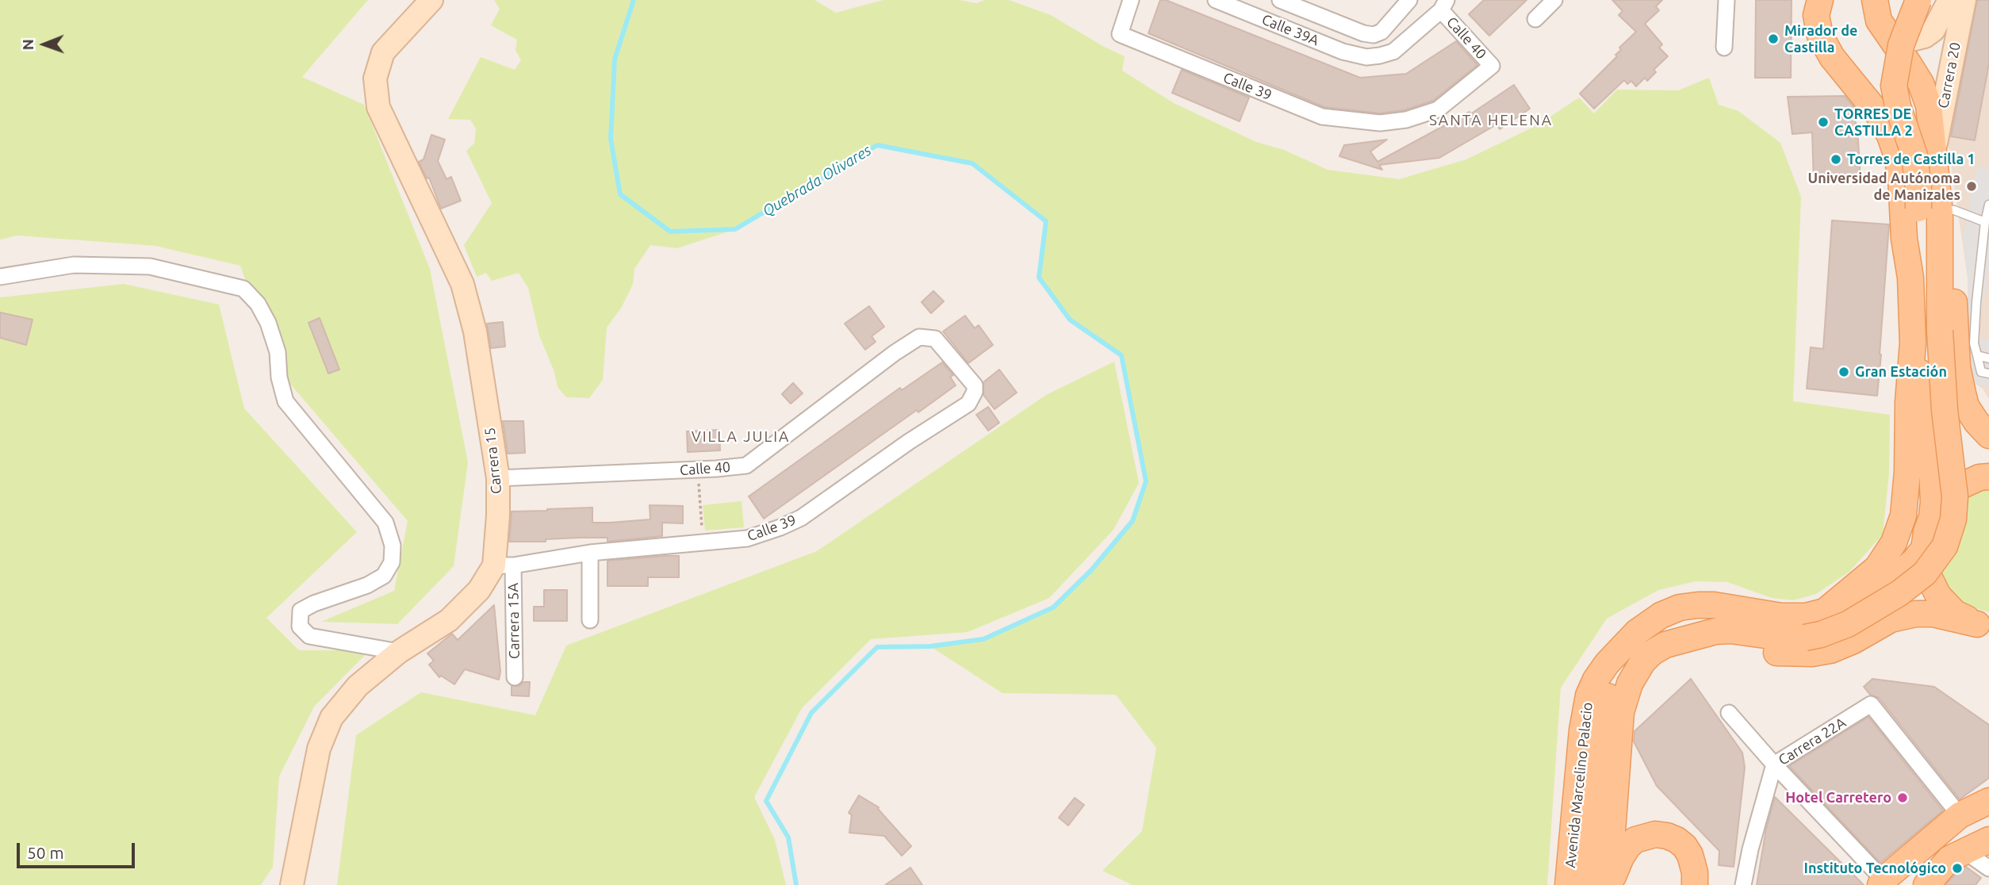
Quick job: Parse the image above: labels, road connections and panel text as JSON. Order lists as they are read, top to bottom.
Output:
{
  "streets": {
    "main road": ["Carrera 20", "Carrera 15", "Avenida Marcelino Palacio"],
    "street": [
      "Calle 39A",
      "Calle 40",
      "Calle 39",
      "Carrera 15A",
      "Carrera 22A"
    ]
  },
  "crossings": [
    ["Calle 39A", "Calle 40"],
    ["Calle 40", "Calle 39"],
    ["Calle 40", "Carrera 15"],
    ["Calle 39", "Carrera 15"],
    ["Calle 39", "Carrera 15A"],
    ["Carrera 15", "Carrera 15A"]
  ],
  "districts": ["SANTA HELENA", "VILLA JULIA"],
  "water": ["Quebrada Olivares"],
  "places": [
    "Mirador de Castilla",
    "TORRES DE CASTILLA 2",
    "Torres de Castilla 1",
    "Universidad Autónoma de Manizales",
    "Gran Estación",
    "Hotel Carretero",
    "Instituto Tecnológico"
  ],
  "scale_bar": "50 m",
  "north": "left"
}
